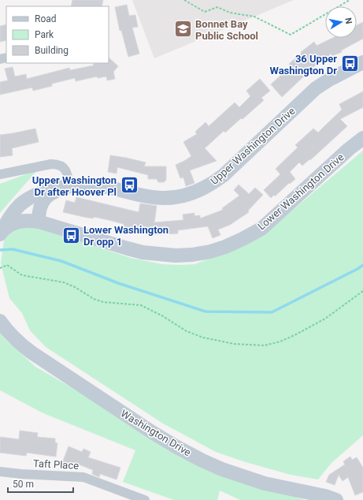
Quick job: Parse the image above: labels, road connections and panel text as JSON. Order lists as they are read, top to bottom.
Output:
{
  "streets": {
    "street": [
      "Upper Washington Drive",
      "Lower Washington Drive",
      "Washington Drive",
      "Taft Place"
    ]
  },
  "crossings": [
    ["Upper Washington Drive", "Lower Washington Drive"]
  ],
  "places": {
    "school or university": ["Bonnet Bay Public School"],
    "bus stop": ["36 Upper Washington Dr", "Upper Washington Dr after Hoover Pl", "Lower Washington Dr opp 1"]
  },
  "legend": ["Road", "Park", "Building"],
  "scale_bar": "50 m",
  "north": "right"
}
